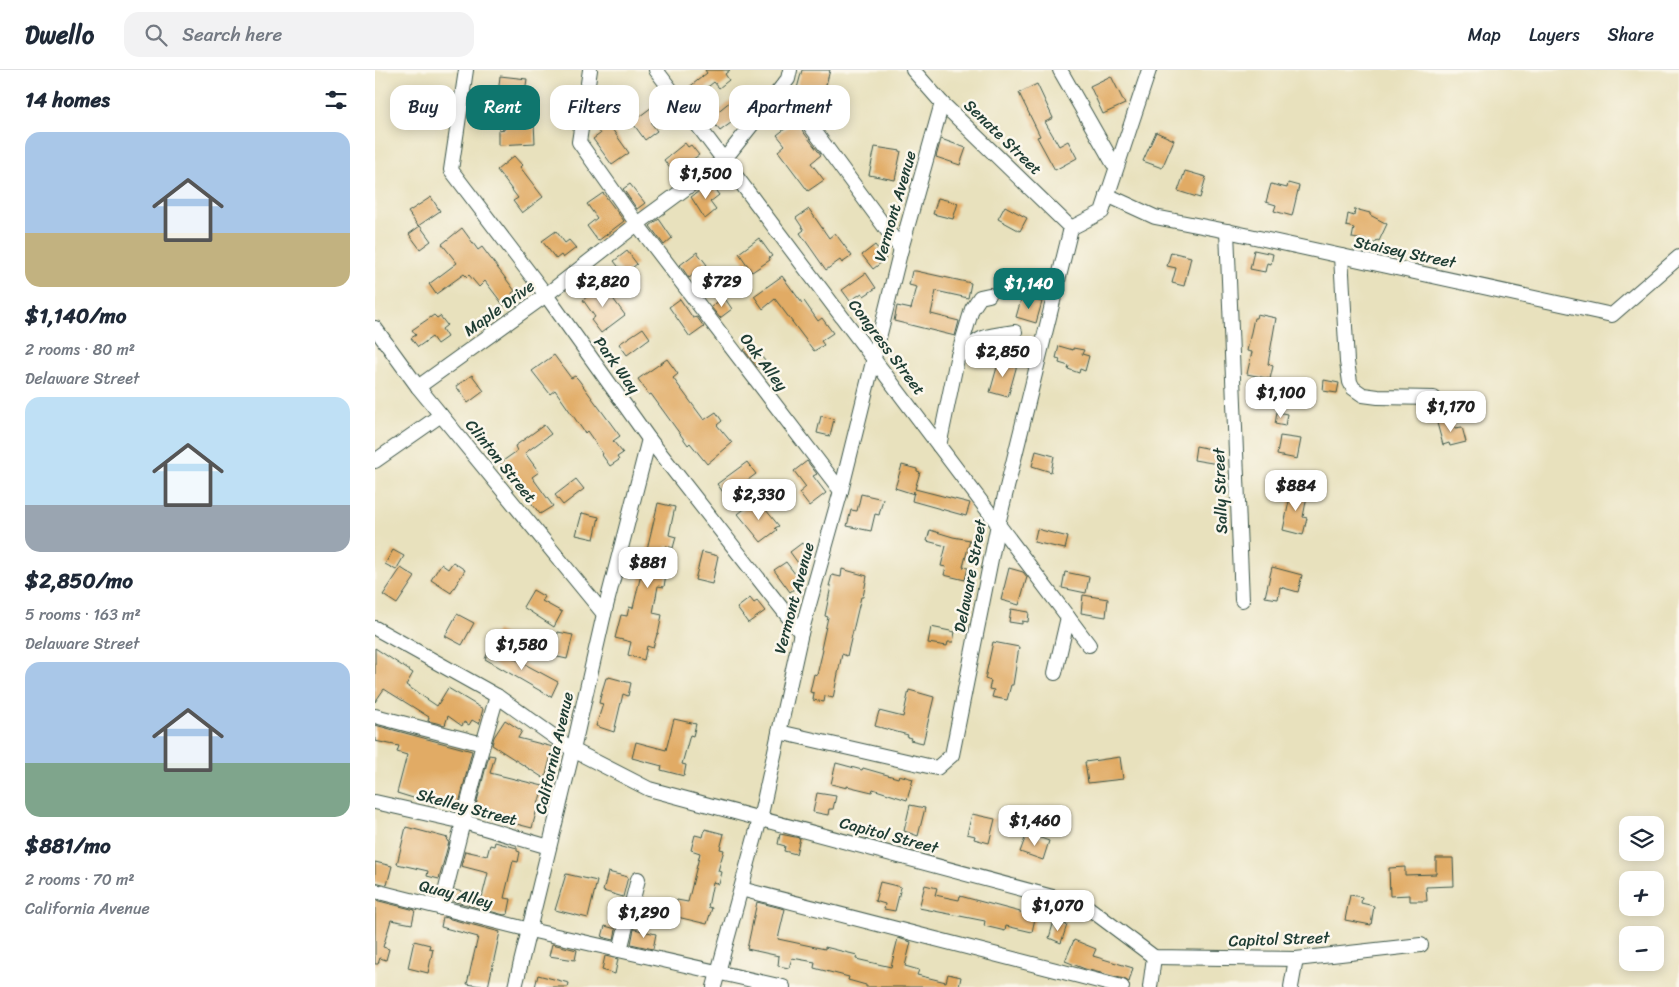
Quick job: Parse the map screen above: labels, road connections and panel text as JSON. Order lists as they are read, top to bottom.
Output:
{
  "streets": {
    "street": [
      "Senate Street",
      "Vermont Avenue",
      "Staisey Street",
      "Maple Drive",
      "Congress Street",
      "Oak Alley",
      "Park Way",
      "Clinton Street",
      "Sally Street",
      "Delaware Street",
      "California Avenue",
      "Skelley Street",
      "Capitol Street",
      "Quay Alley"
    ]
  },
  "crossings": [
    ["Senate Street", "Vermont Avenue"],
    ["Senate Street", "Delaware Street"],
    ["Vermont Avenue", "Congress Street"],
    ["Vermont Avenue", "Oak Alley"],
    ["Vermont Avenue", "Park Way"],
    ["Vermont Avenue", "Delaware Street"],
    ["Vermont Avenue", "Capitol Street"],
    ["Vermont Avenue", "Quay Alley"],
    ["Staisey Street", "Sally Street"],
    ["Maple Drive", "Congress Street"],
    ["Maple Drive", "Oak Alley"],
    ["Maple Drive", "Park Way"],
    ["Maple Drive", "Clinton Street"],
    ["Congress Street", "Delaware Street"],
    ["Park Way", "California Avenue"],
    ["Clinton Street", "California Avenue"],
    ["California Avenue", "Skelley Street"],
    ["California Avenue", "Capitol Street"],
    ["California Avenue", "Quay Alley"]
  ],
  "page": {
    "header": "Dwello",
    "search": "Search here",
    "nav": ["Map", "Layers", "Share"],
    "heading": "14 homes",
    "chip": [
      "Buy",
      "Rent",
      "Filters",
      "New",
      "Apartment"
    ],
    "list": [
      {
        "name": "$1,140/mo",
        "note": "2 rooms · 80 m² · Delaware Street"
      },
      {
        "name": "$2,850/mo",
        "note": "5 rooms · 163 m² · Delaware Street"
      },
      {
        "name": "$881/mo",
        "note": "2 rooms · 70 m² · California Avenue"
      }
    ],
    "price": [
      "$1,500",
      "$2,820",
      "$729",
      "$1,140",
      "$2,850",
      "$1,100",
      "$1,170",
      "$884",
      "$2,330",
      "$881",
      "$1,580",
      "$1,460",
      "$1,070",
      "$1,290"
    ],
    "map_buttons": ["+", "−"]
  }
}
